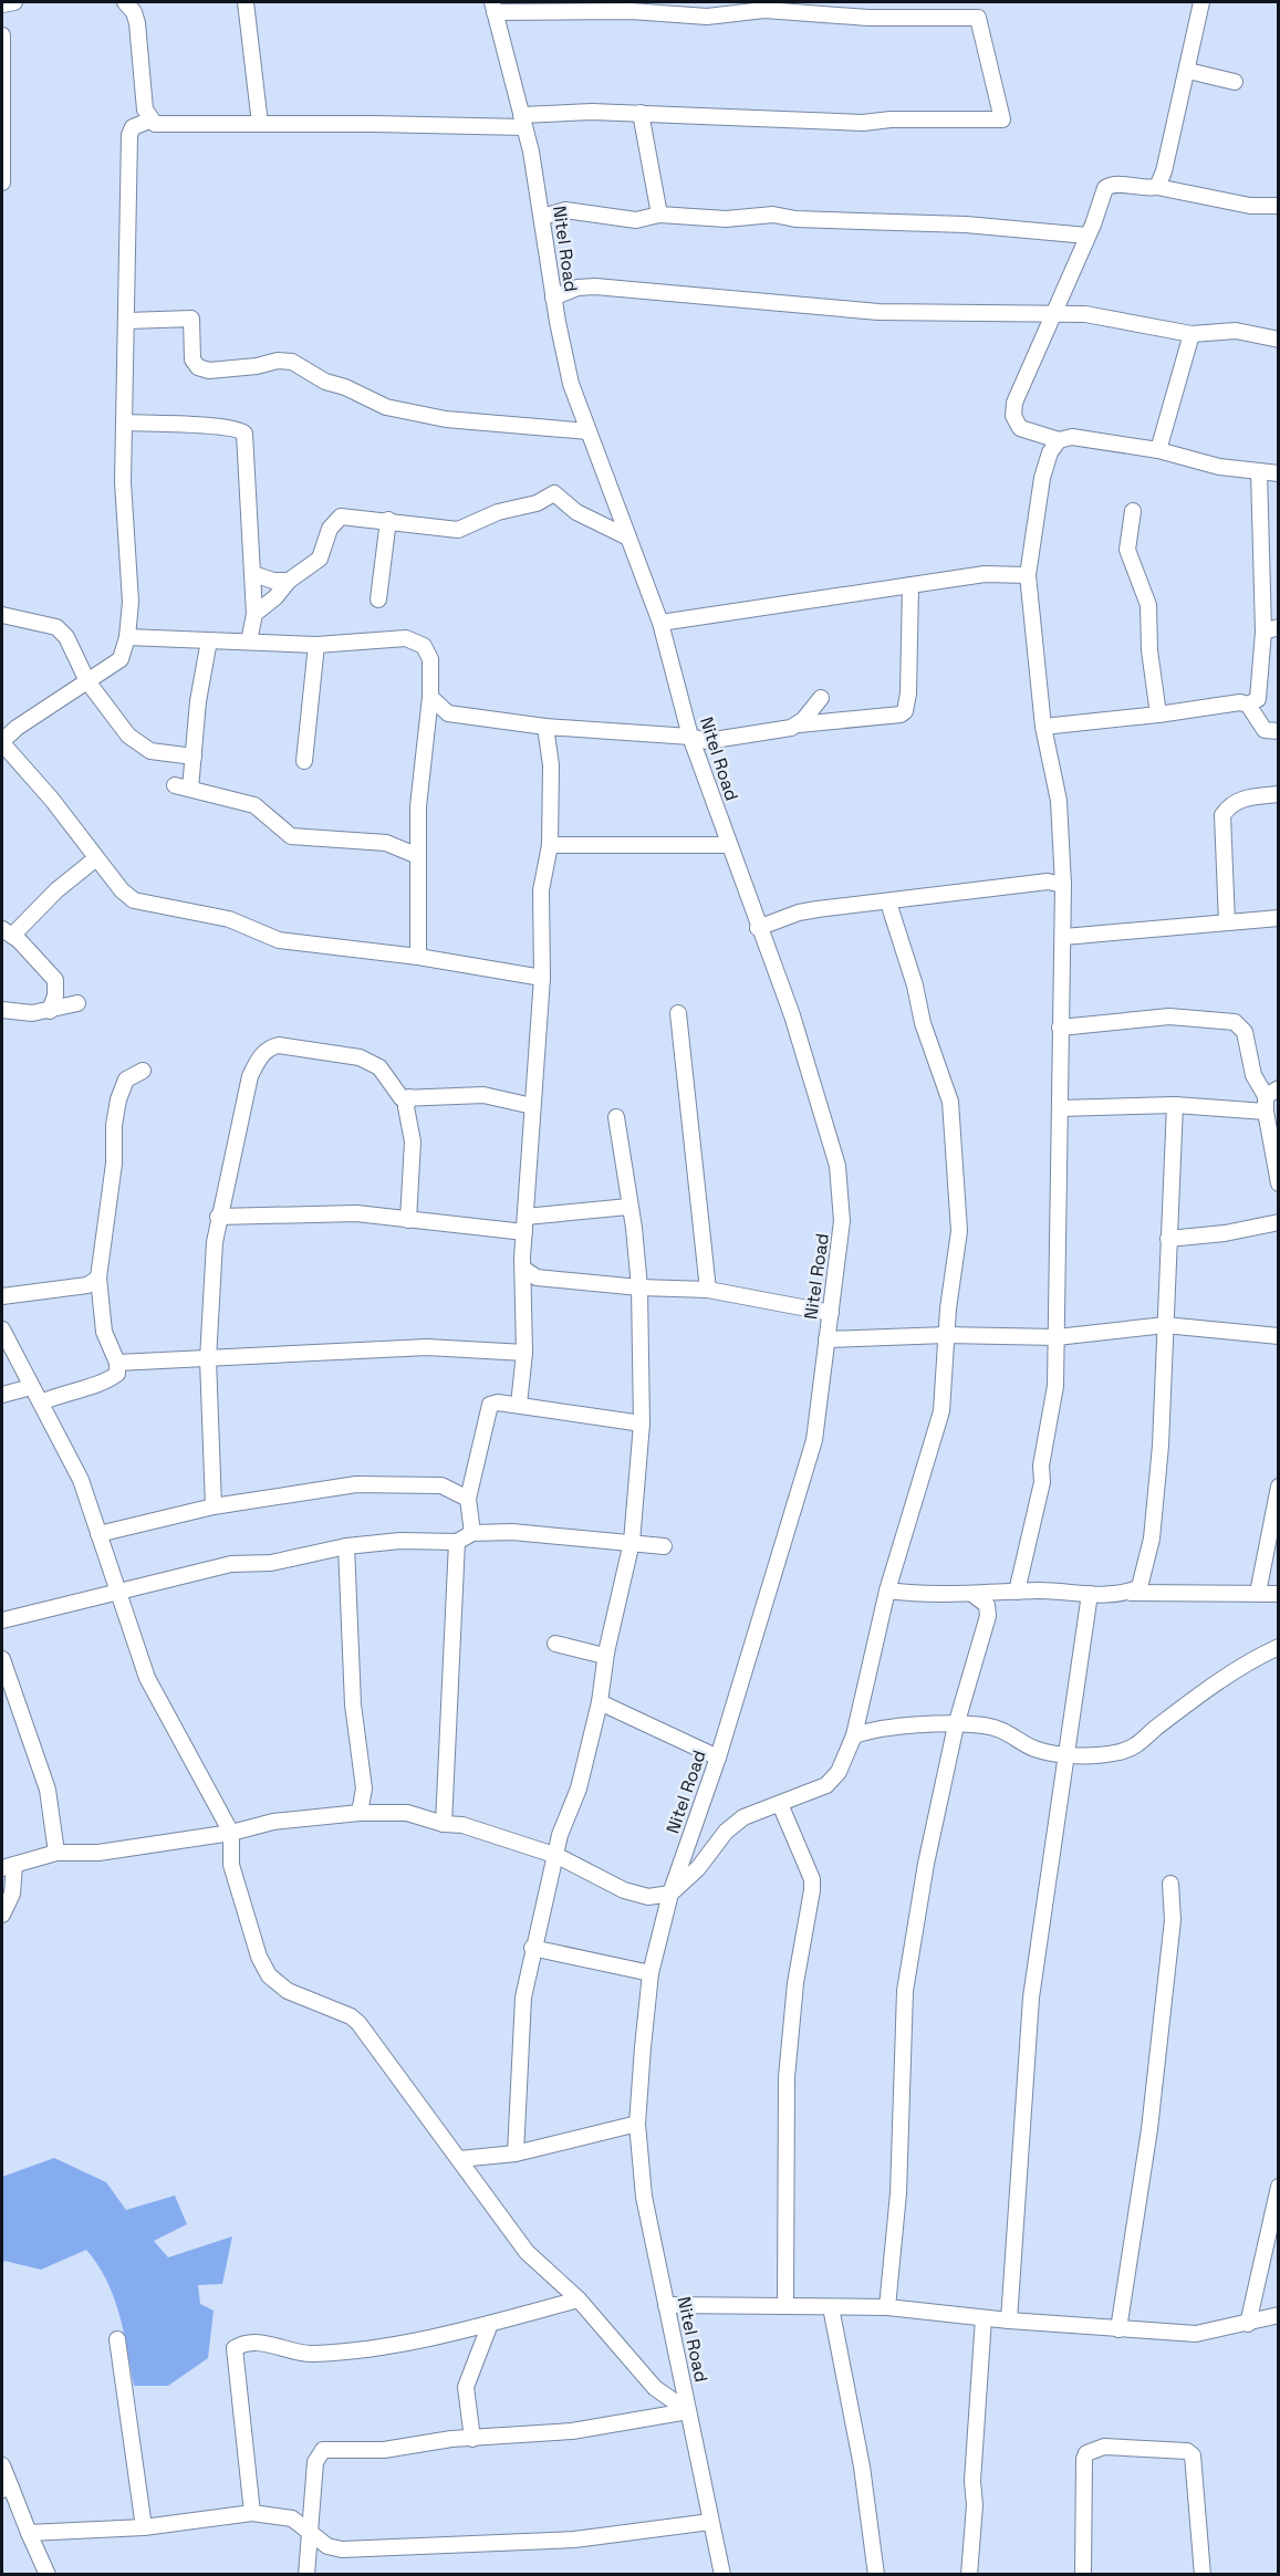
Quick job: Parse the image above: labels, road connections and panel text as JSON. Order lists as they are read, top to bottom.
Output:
{
  "streets": {
    "street": ["Nitel Road"]
  }
}
